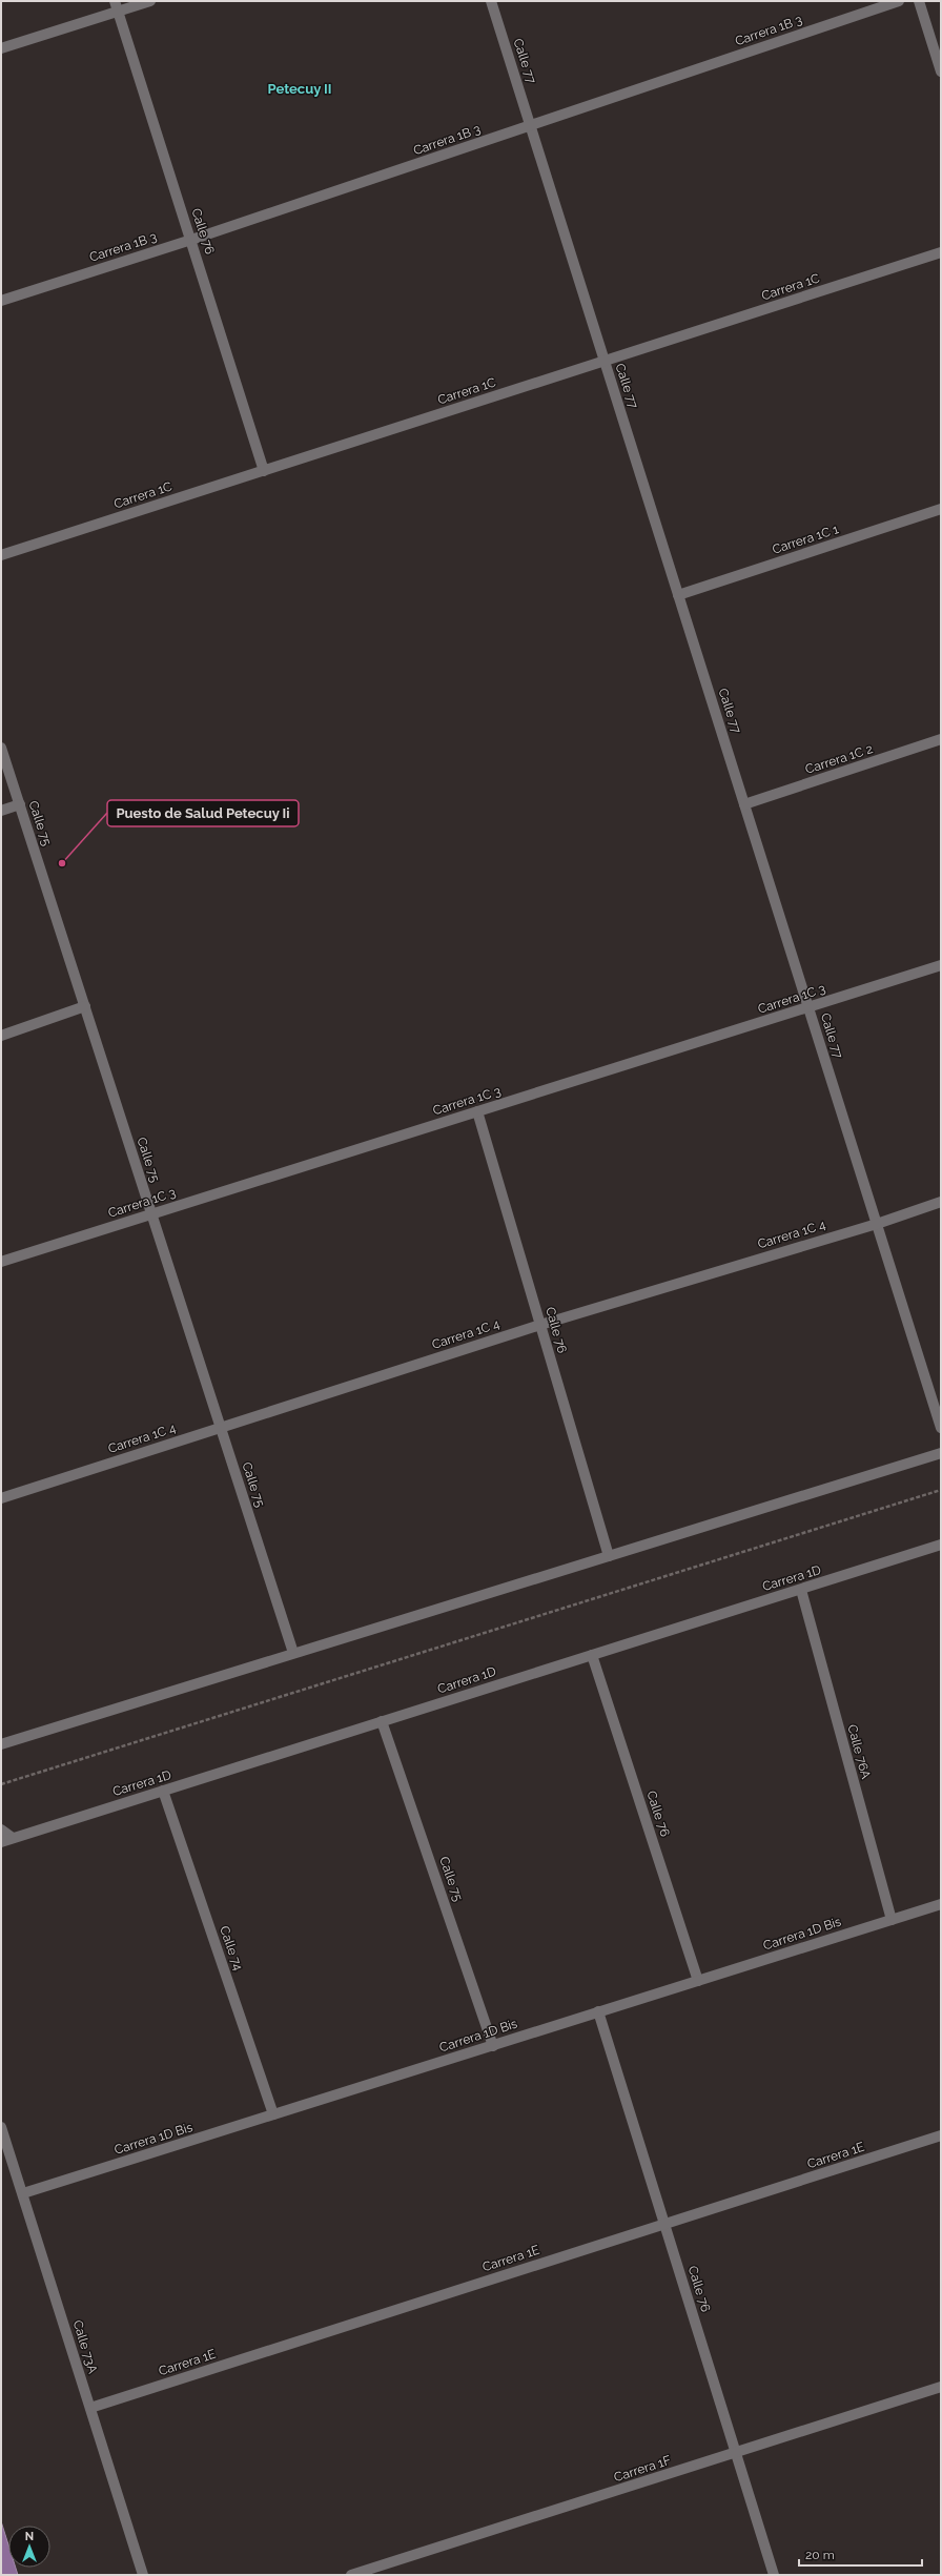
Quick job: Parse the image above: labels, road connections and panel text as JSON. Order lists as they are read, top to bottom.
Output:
{
  "streets": {
    "street": [
      "Carrera 1B 3",
      "Calle 77",
      "Calle 76",
      "Carrera 1C",
      "Carrera 1C 1",
      "Carrera 1C 2",
      "Calle 75",
      "Carrera 1C 3",
      "Carrera 1C 4",
      "Carrera 1D",
      "Calle 76A",
      "Carrera 1D Bis",
      "Calle 74",
      "Carrera 1E",
      "Calle 73A",
      "Carrera 1F"
    ]
  },
  "crossings": [
    ["Carrera 1B 3", "Calle 77"],
    ["Carrera 1B 3", "Calle 76"],
    ["Calle 77", "Carrera 1C"],
    ["Calle 77", "Carrera 1C 1"],
    ["Calle 77", "Carrera 1C 2"],
    ["Calle 77", "Carrera 1C 3"],
    ["Calle 77", "Carrera 1C 4"],
    ["Calle 76", "Carrera 1C"],
    ["Calle 76", "Carrera 1C 3"],
    ["Calle 76", "Carrera 1C 4"],
    ["Calle 76", "Carrera 1D"],
    ["Calle 76", "Carrera 1D Bis"],
    ["Calle 76", "Carrera 1E"],
    ["Calle 76", "Carrera 1F"],
    ["Calle 75", "Carrera 1C 3"],
    ["Calle 75", "Carrera 1C 4"],
    ["Calle 75", "Carrera 1D"],
    ["Calle 75", "Carrera 1D Bis"],
    ["Carrera 1D", "Calle 76A"],
    ["Carrera 1D", "Calle 74"],
    ["Calle 76A", "Carrera 1D Bis"],
    ["Carrera 1D Bis", "Calle 74"],
    ["Carrera 1D Bis", "Calle 73A"],
    ["Carrera 1E", "Calle 73A"]
  ],
  "districts": ["Petecuy II"],
  "places": ["Puesto de Salud Petecuy Ii"],
  "scale_bar": "20 m",
  "north": "top"
}
